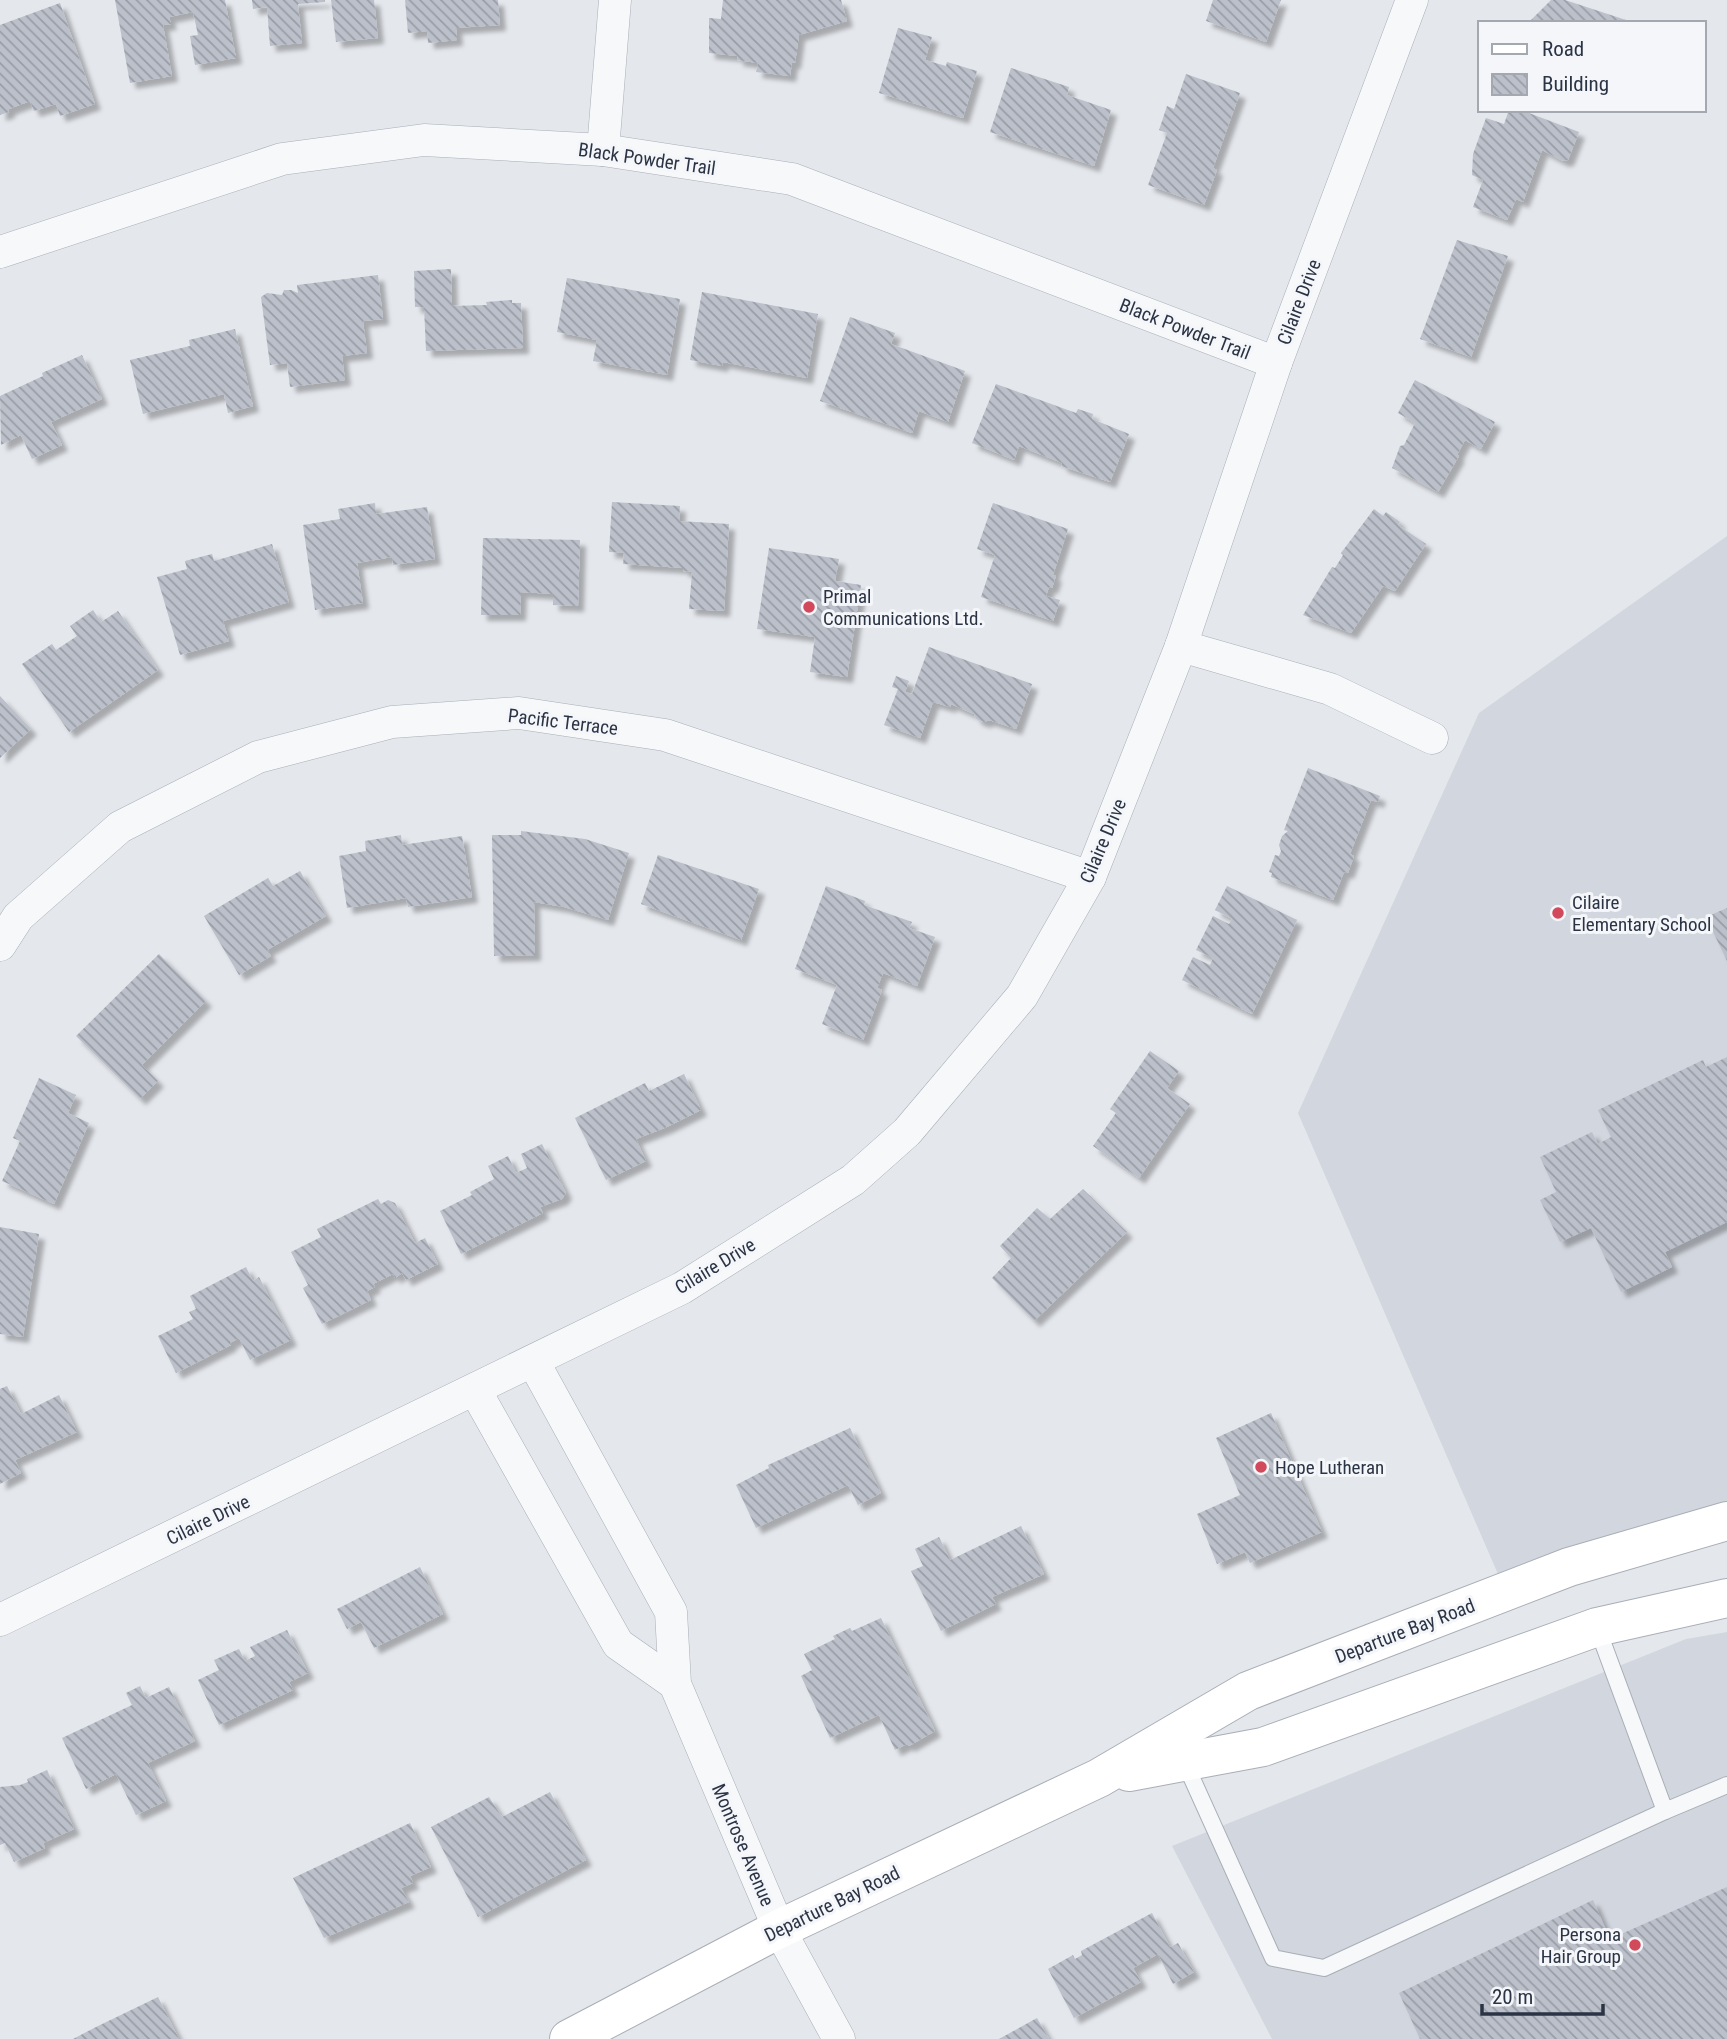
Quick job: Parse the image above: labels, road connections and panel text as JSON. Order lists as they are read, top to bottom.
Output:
{
  "streets": {
    "main road": ["Departure Bay Road"],
    "street": [
      "Black Powder Trail",
      "Cilaire Drive",
      "Pacific Terrace",
      "Montrose Avenue"
    ]
  },
  "crossings": [
    ["Black Powder Trail", "Cilaire Drive"],
    ["Cilaire Drive", "Pacific Terrace"],
    ["Cilaire Drive", "Montrose Avenue"],
    ["Departure Bay Road", "Montrose Avenue"]
  ],
  "places": [
    "Primal Communications Ltd.",
    "Cilaire Elementary School",
    "Hope Lutheran",
    "Persona Hair Group"
  ],
  "legend": ["Road", "Building"],
  "scale_bar": "20 m"
}
